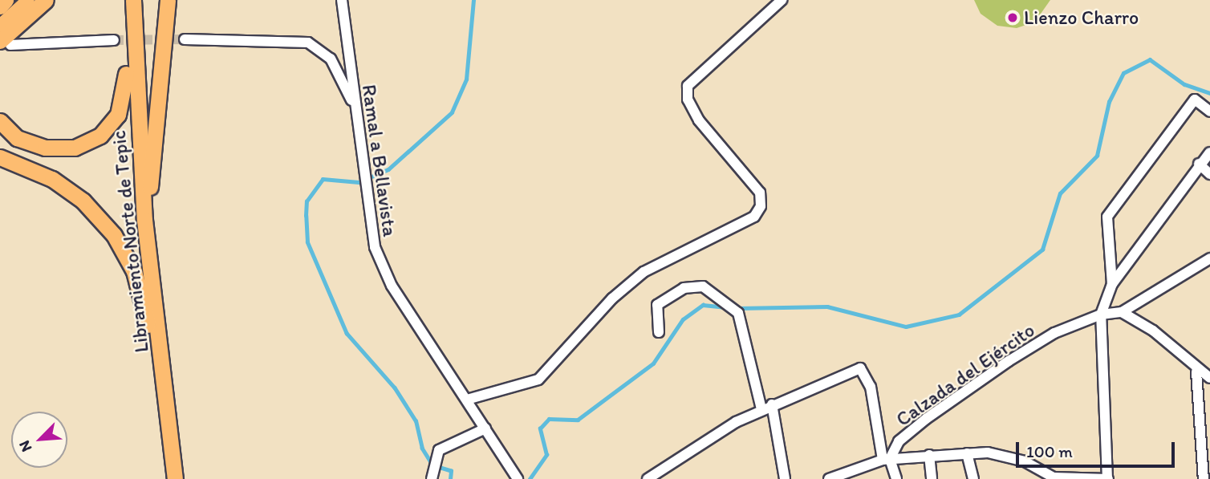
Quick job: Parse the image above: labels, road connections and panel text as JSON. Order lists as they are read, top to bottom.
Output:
{
  "streets": {
    "highway": ["Libramiento Norte de Tepic"],
    "street": ["Ramal a Bellavista", "Calzada del Ejército"]
  },
  "places": ["Lienzo Charro"],
  "scale_bar": "100 m",
  "north": "bottom left"
}
